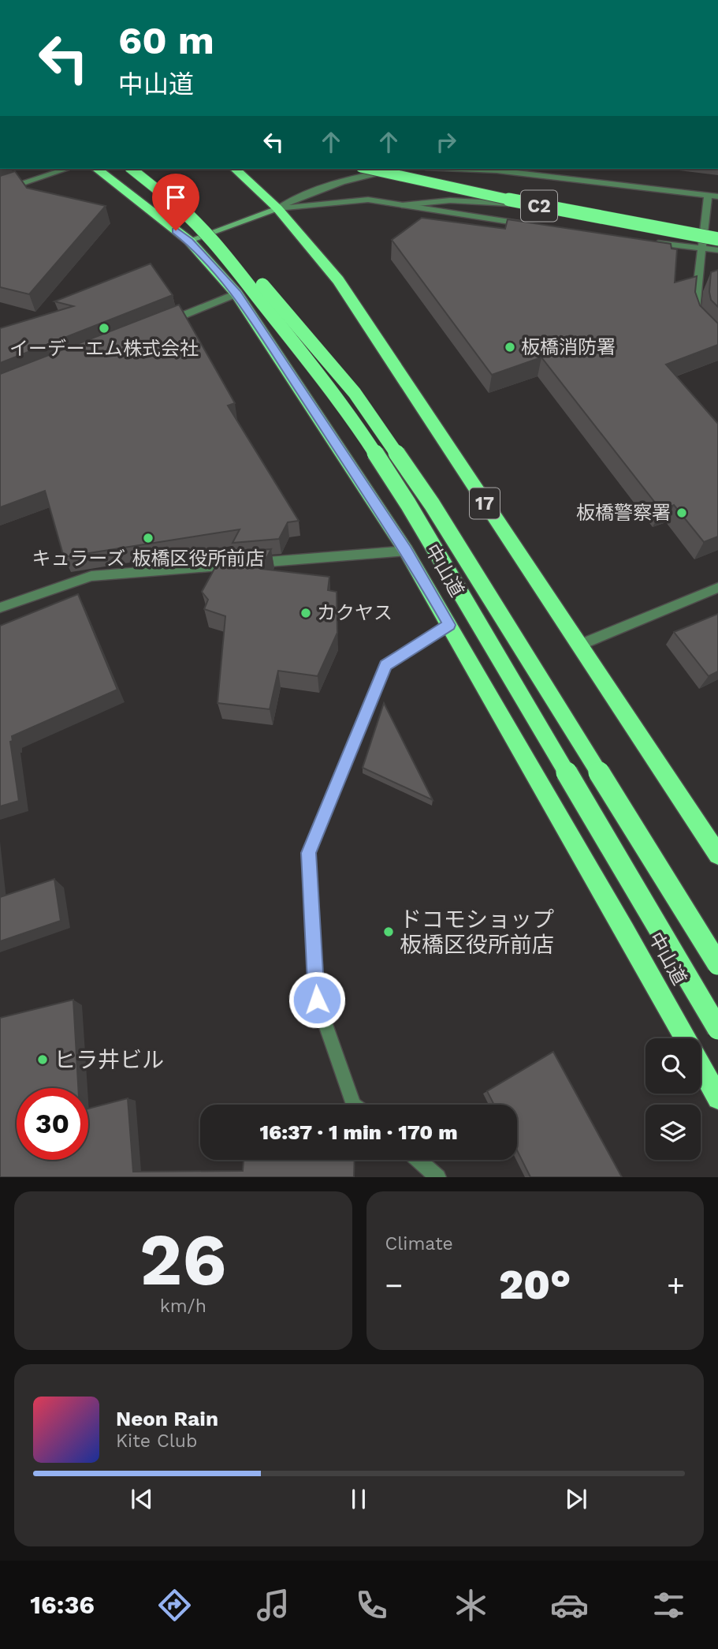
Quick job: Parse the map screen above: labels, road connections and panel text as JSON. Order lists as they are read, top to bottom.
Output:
{
  "streets": {
    "highway": ["C2", "17", "中山道"]
  },
  "places": [
    "イーデーエム株式会社",
    "板橋消防署",
    "板橋警察署",
    "キュラーズ 板橋区役所前店",
    "カクヤス",
    "ドコモショップ 板橋区役所前店",
    "ヒラ井ビル"
  ],
  "page": {
    "turn": ["60 m", "中山道"],
    "limit": "30",
    "trip": "16:37 · 1 min · 170 m",
    "tile": [
      ["26", "km/h"],
      "Climate"
    ],
    "heat": ["−", "20°", "+"],
    "song": ["Neon Rain", "Kite Club"],
    "tabs": "16:36"
  }
}
